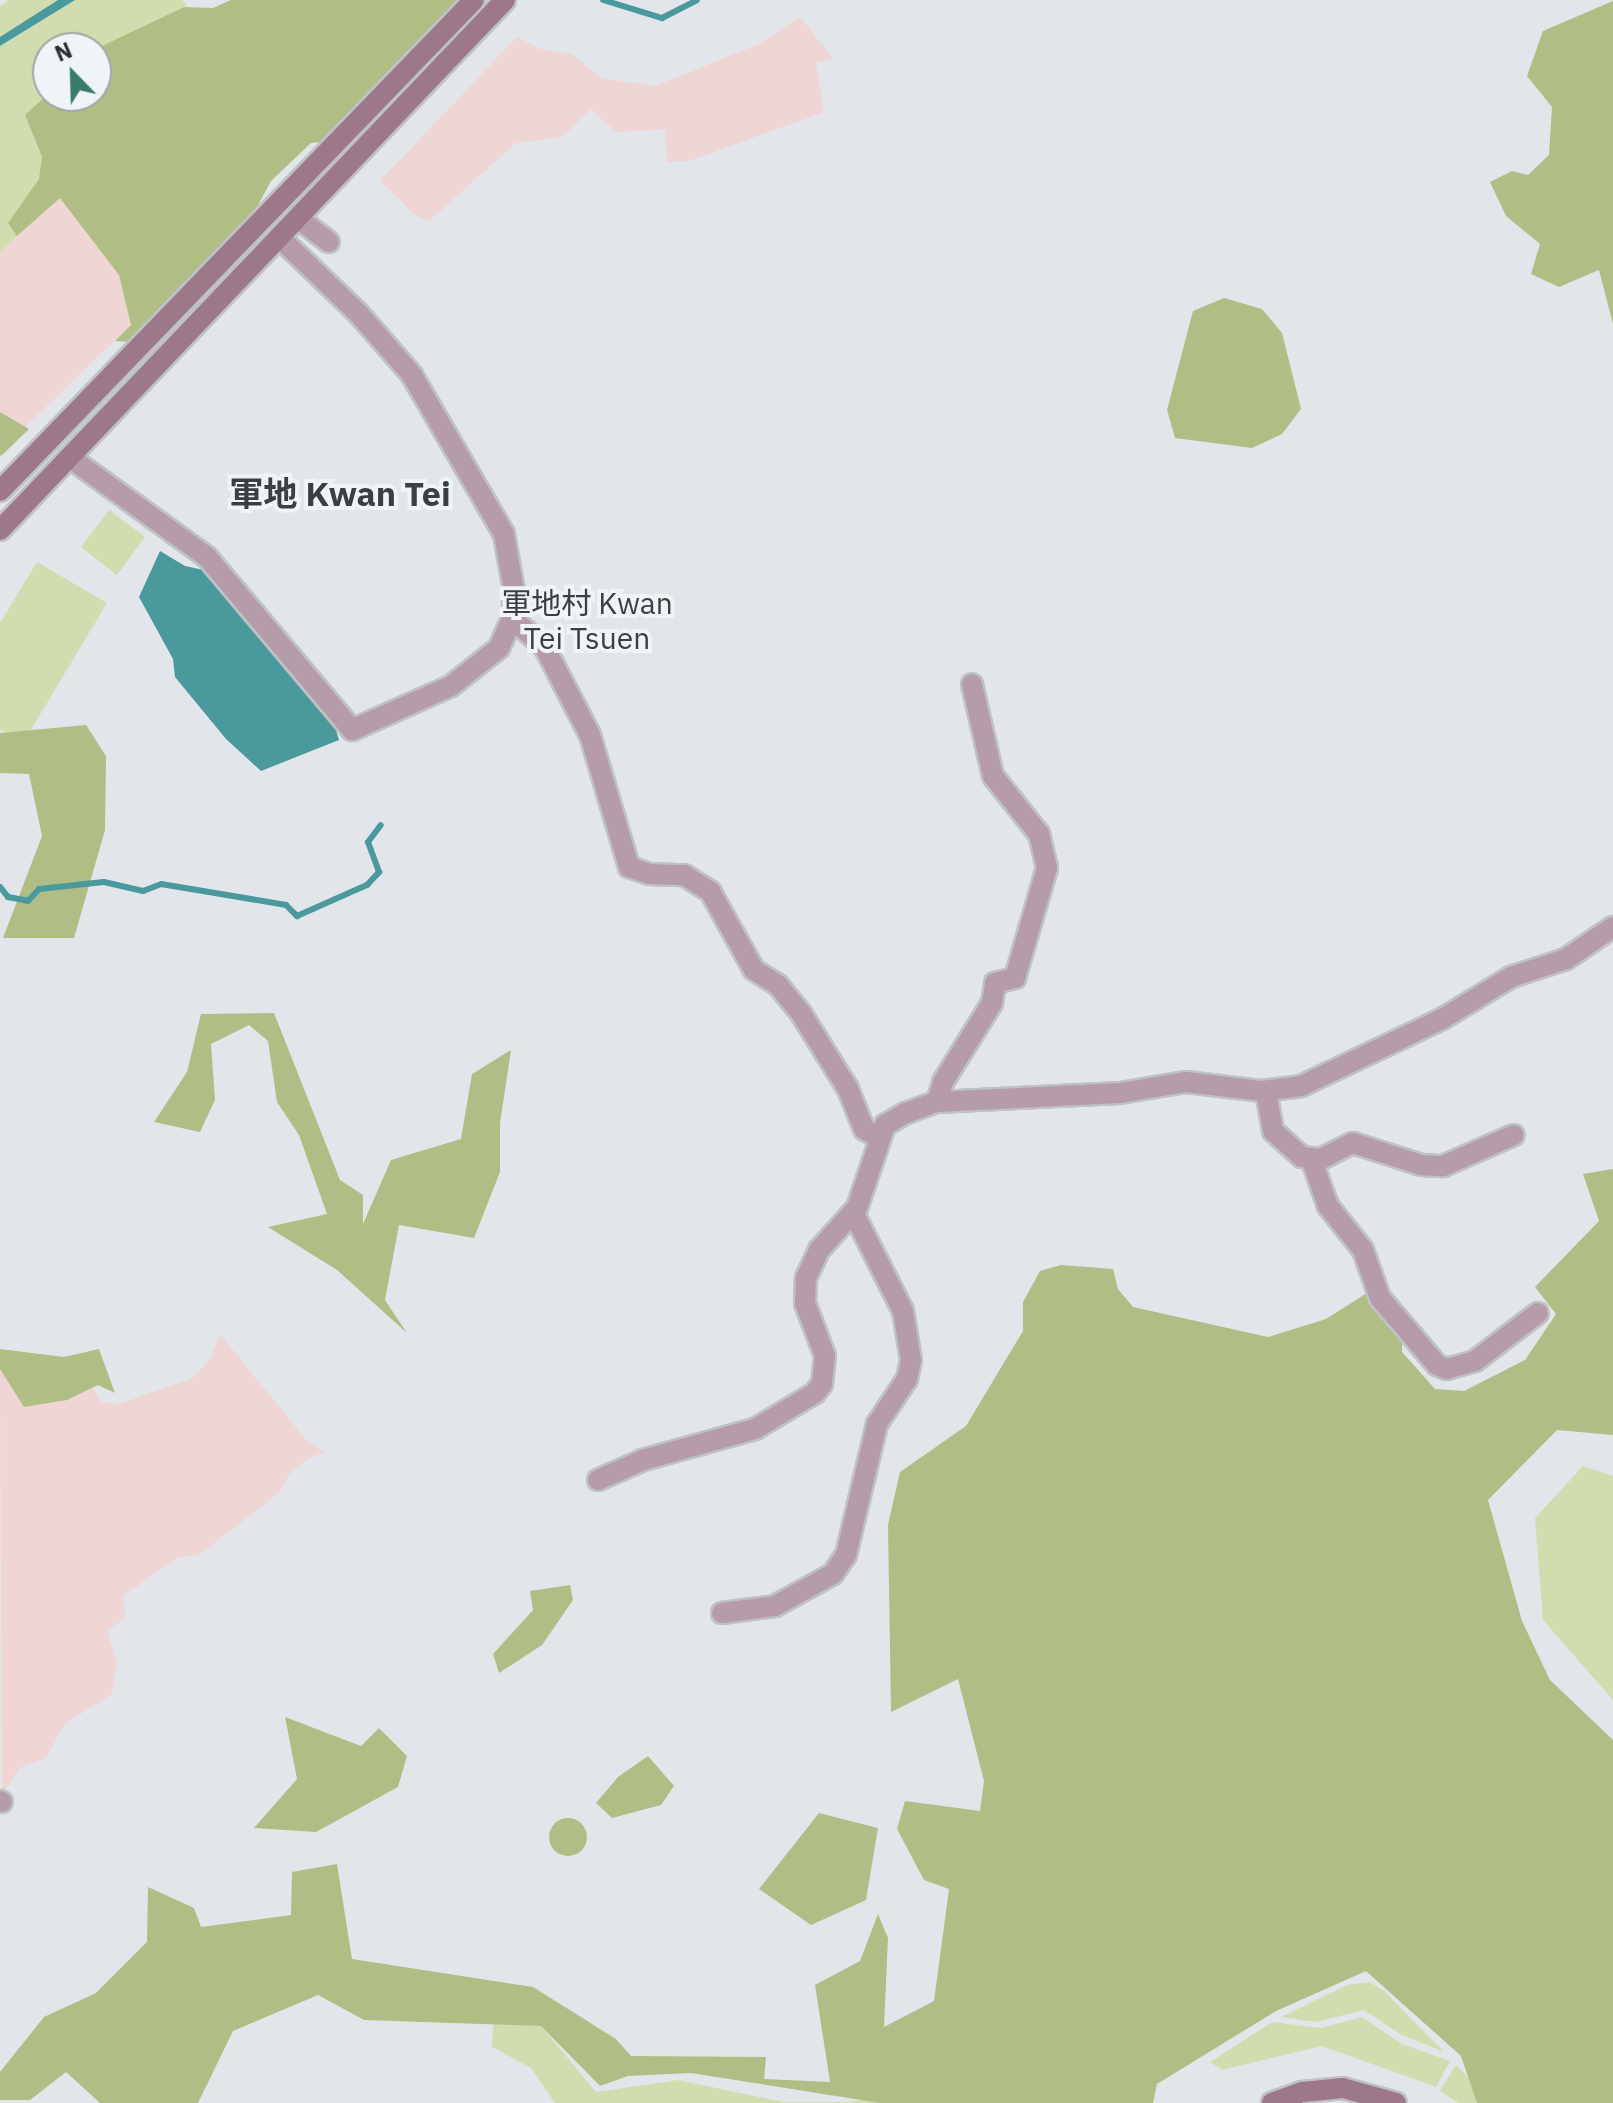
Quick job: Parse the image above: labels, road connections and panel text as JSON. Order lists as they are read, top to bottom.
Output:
{
  "districts": ["軍地 Kwan Tei", "軍地村 Kwan Tei Tsuen"],
  "north": "top left"
}
